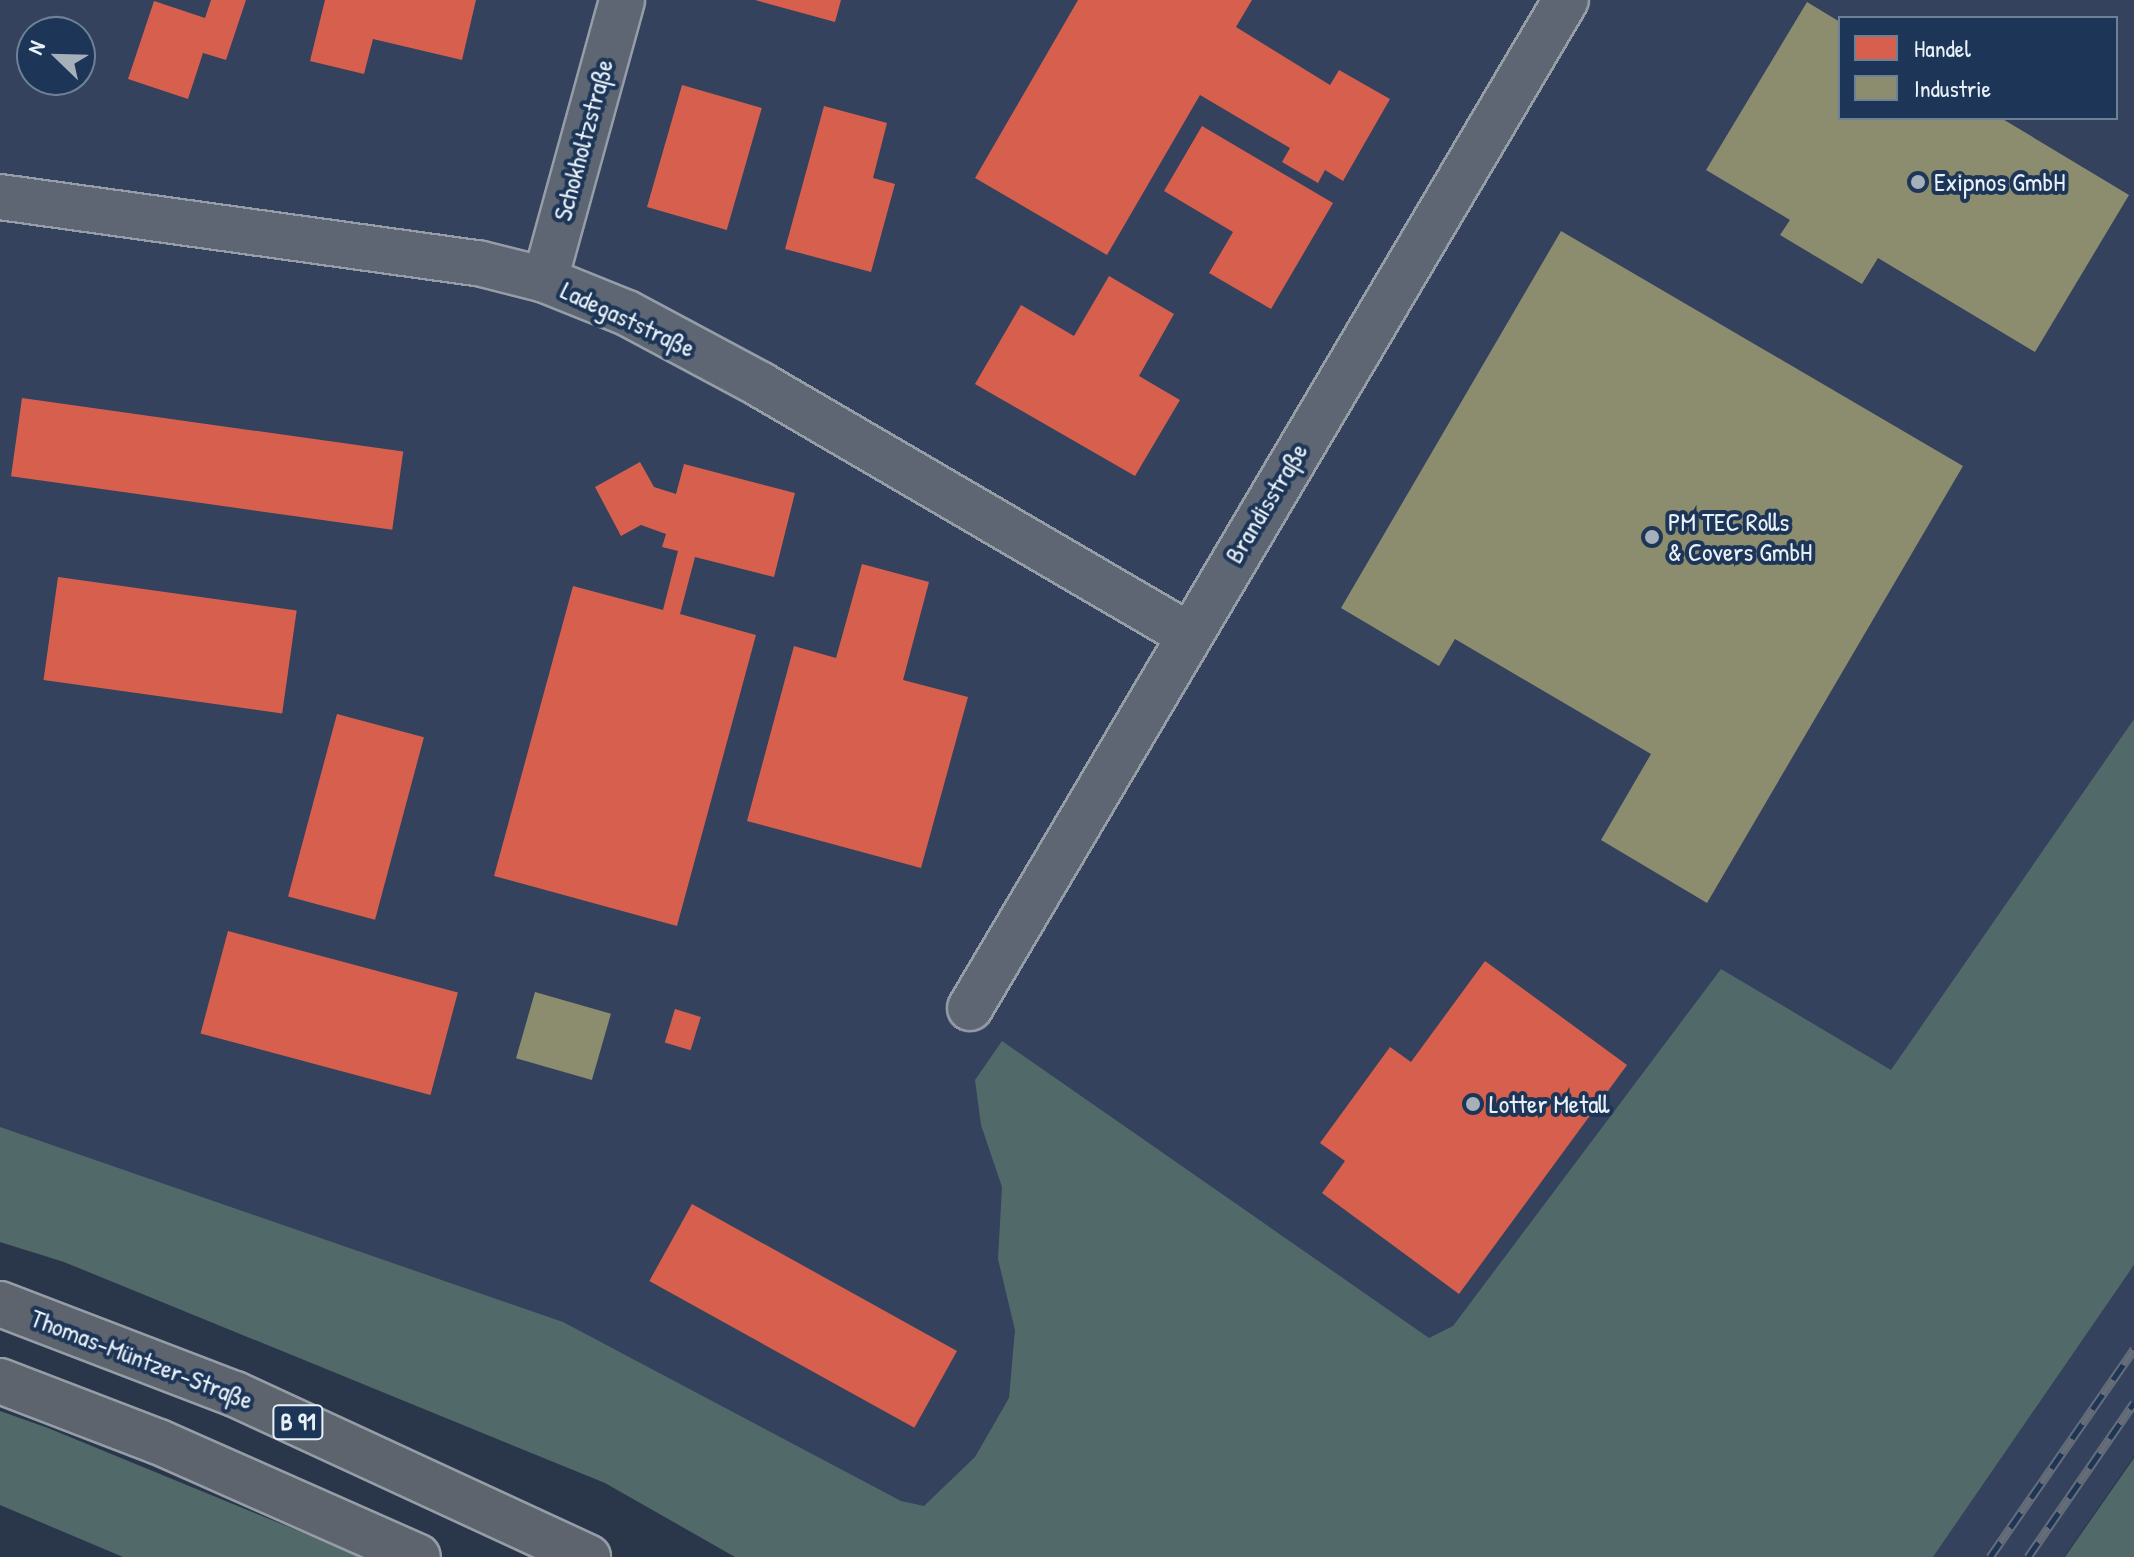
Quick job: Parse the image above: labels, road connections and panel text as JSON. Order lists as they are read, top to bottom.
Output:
{
  "streets": {
    "main road": ["Thomas-Müntzer-Straße", "B 91"],
    "street": ["Schokholtzstraße", "Ladegaststraße", "Brandisstraße"]
  },
  "crossings": [
    ["Schokholtzstraße", "Ladegaststraße"],
    ["Ladegaststraße", "Brandisstraße"]
  ],
  "places": ["Exipnos GmbH", "PM TEC Rolls & Covers GmbH", "Lotter Metall"],
  "legend": ["Handel", "Industrie"],
  "north": "top left"
}
